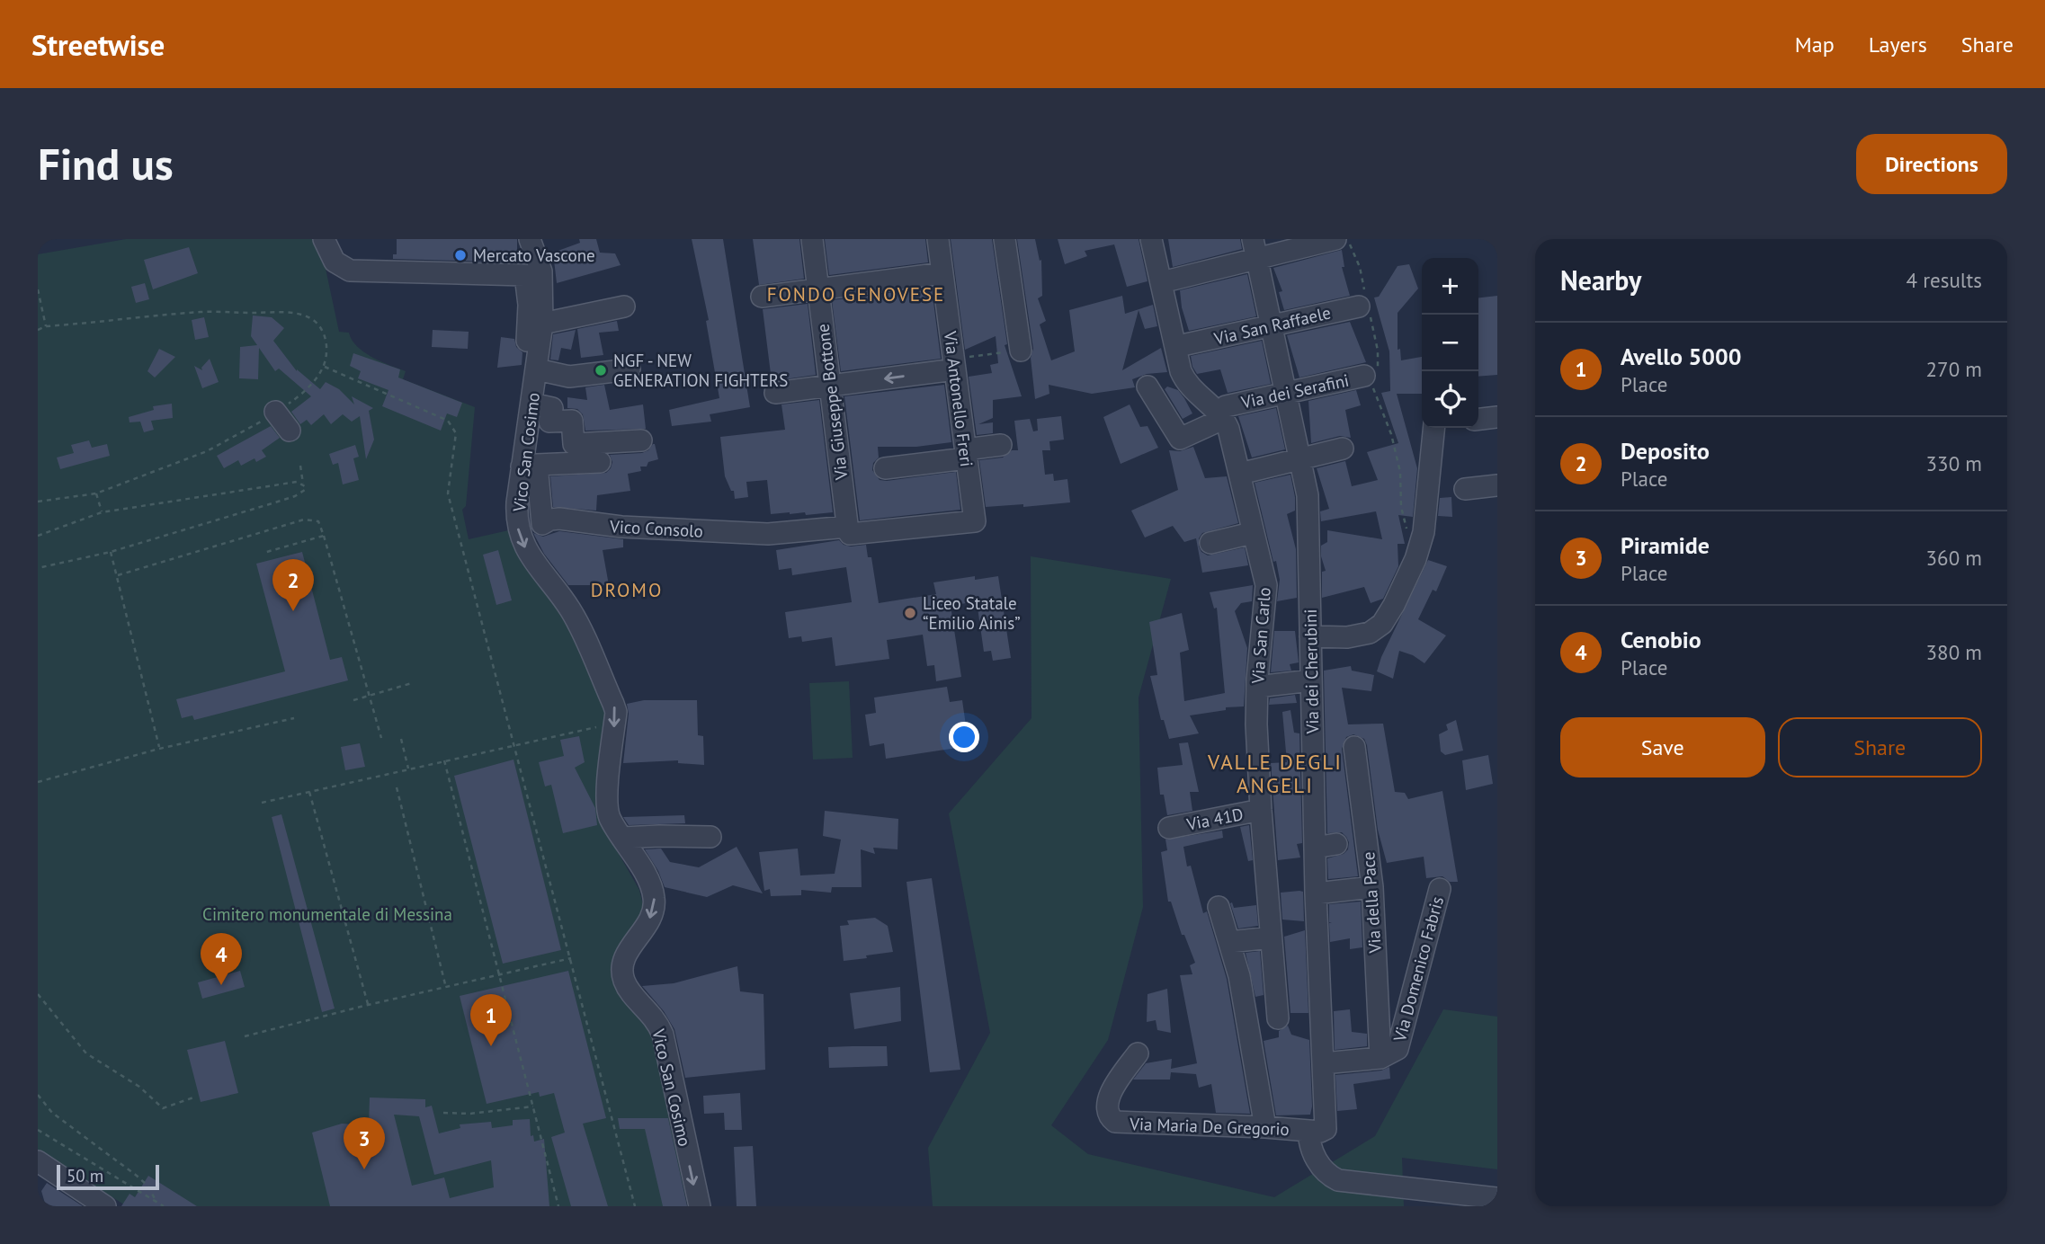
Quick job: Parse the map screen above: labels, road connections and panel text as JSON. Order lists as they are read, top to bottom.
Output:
{
  "streets": {
    "street": [
      "Via San Raffaele",
      "Via dei Serafini",
      "Via Antonello Freri",
      "Via Giuseppe Bottone",
      "Vico San Cosimo",
      "Vico Consolo",
      "Via San Carlo",
      "Via dei Cherubini",
      "Via 41D",
      "Via della Pace",
      "Via Domenico Fabris",
      "Via Maria De Gregorio"
    ]
  },
  "crossings": [
    ["Via San Raffaele", "Via dei Cherubini"],
    ["Via dei Serafini", "Via San Carlo"],
    ["Via dei Serafini", "Via dei Cherubini"],
    ["Via Antonello Freri", "Via Giuseppe Bottone"],
    ["Via Antonello Freri", "Vico Consolo"],
    ["Via Giuseppe Bottone", "Vico Consolo"],
    ["Vico San Cosimo", "Vico Consolo"],
    ["Via San Carlo", "Via 41D"],
    ["Via dei Cherubini", "Via Domenico Fabris"],
    ["Via dei Cherubini", "Via Maria De Gregorio"],
    ["Via della Pace", "Via Domenico Fabris"]
  ],
  "one_way": ["Vico San Cosimo"],
  "districts": ["FONDO GENOVESE", "DROMO", "VALLE DEGLI ANGELI"],
  "parks": ["Cimitero monumentale di Messina"],
  "places": ["Mercato Vascone", "NGF - NEW GENERATION FIGHTERS", "Liceo Statale “Emilio Ainis”"],
  "scale_bar": "50 m",
  "page": {
    "header": "Streetwise",
    "nav": ["Map", "Layers", "Share"],
    "buttons": [
      "Directions",
      ["Save", "Share"]
    ],
    "title": "Find us",
    "heading": ["Nearby", "4 results"],
    "map_buttons": ["+", "−"],
    "list": [
      {
        "mark": "1",
        "name": "Avello 5000",
        "note": "Place",
        "value": "270 m"
      },
      {
        "mark": "2",
        "name": "Deposito",
        "note": "Place",
        "value": "330 m"
      },
      {
        "mark": "3",
        "name": "Piramide",
        "note": "Place",
        "value": "360 m"
      },
      {
        "mark": "4",
        "name": "Cenobio",
        "note": "Place",
        "value": "380 m"
      }
    ],
    "pins": [
      "2",
      "4",
      "1",
      "3"
    ],
    "scale": "50 m"
  }
}
